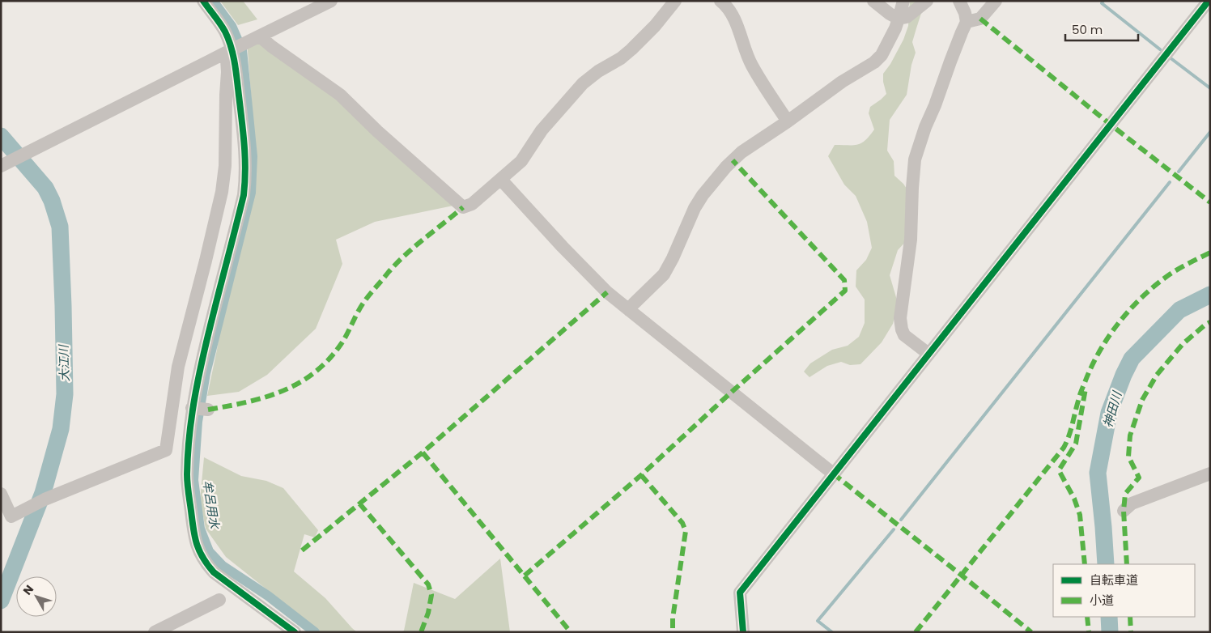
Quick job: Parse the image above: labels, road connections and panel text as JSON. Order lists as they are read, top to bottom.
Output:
{
  "water": ["大江川", "神田川", "牟呂用水"],
  "legend": ["自転車道", "小道"],
  "scale_bar": "50 m",
  "north": "top left"
}
